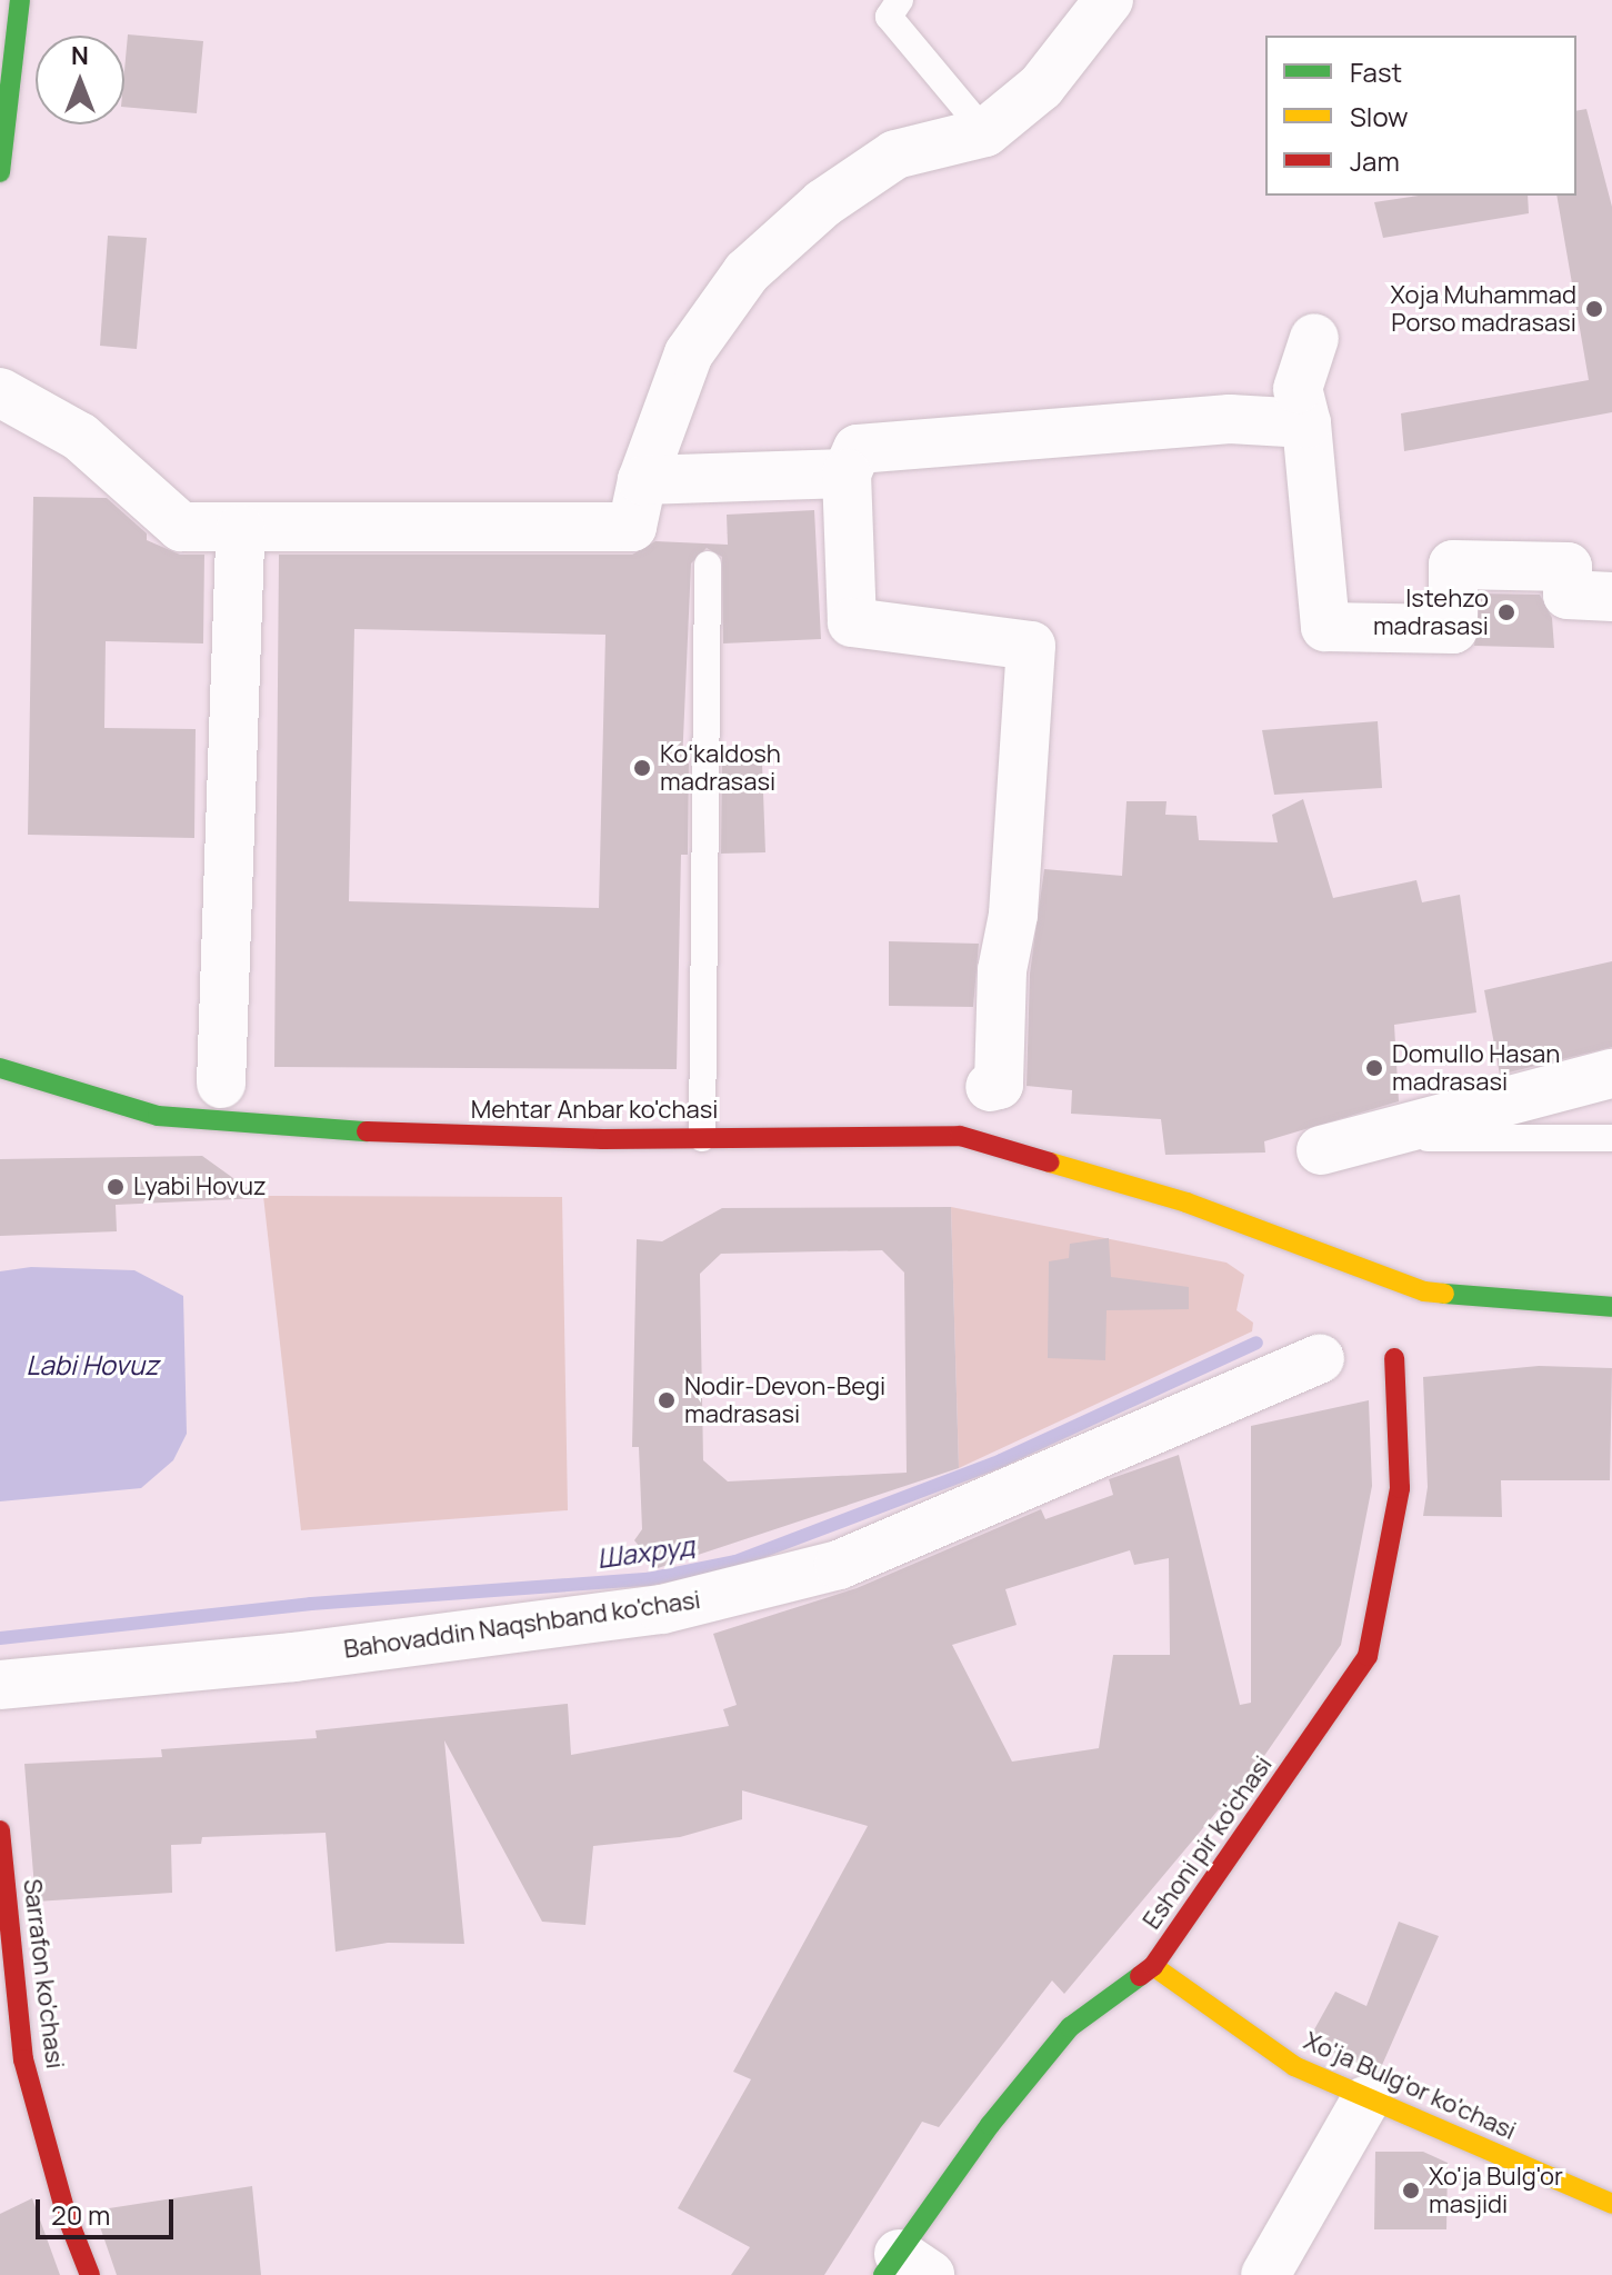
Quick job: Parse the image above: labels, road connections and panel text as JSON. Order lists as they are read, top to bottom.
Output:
{
  "streets": {
    "street": [
      "Mehtar Anbar ko'chasi",
      "Bahovaddin Naqshband ko'chasi",
      "Eshoni pir ko'chasi",
      "Sarrafon ko'chasi",
      "Xo'ja Bulg'or ko'chasi"
    ]
  },
  "crossings": [
    ["Eshoni pir ko'chasi", "Xo'ja Bulg'or ko'chasi"]
  ],
  "water": ["Labi Hovuz", "Шахруд"],
  "places": [
    "Xoja Muhammad Porso madrasasi",
    "Istehzo madrasasi",
    "Koʻkaldosh madrasasi",
    "Domullo Hasan madrasasi",
    "Lyabi Hovuz",
    "Nodir-Devon-Begi madrasasi",
    "Xo'ja Bulg'or masjidi"
  ],
  "legend": ["Fast", "Slow", "Jam"],
  "scale_bar": "20 m",
  "north": "top"
}
